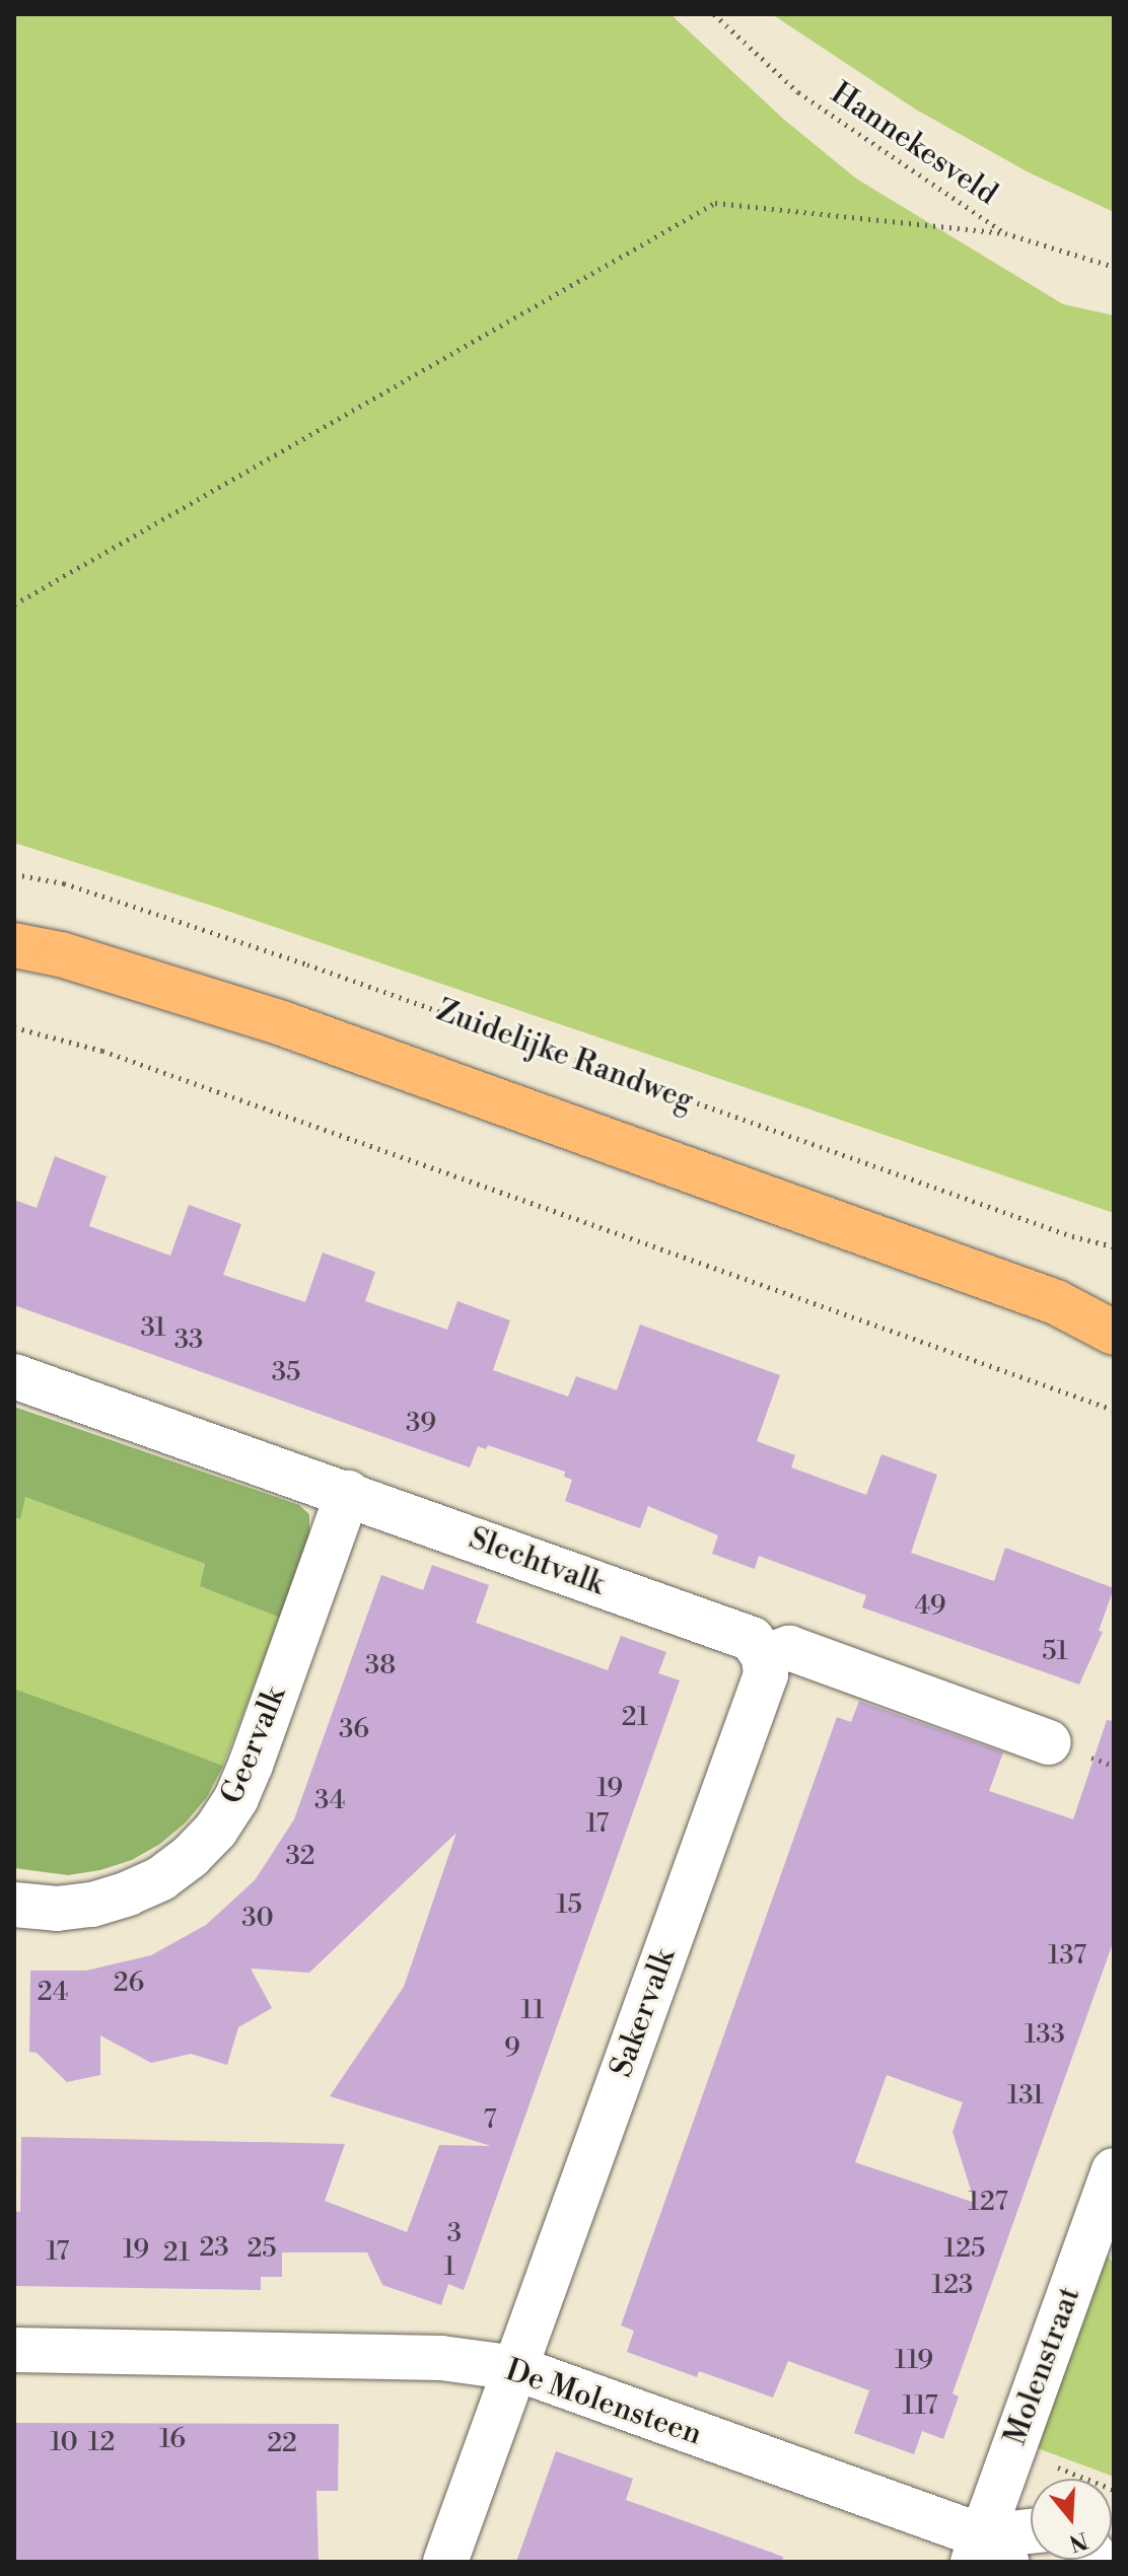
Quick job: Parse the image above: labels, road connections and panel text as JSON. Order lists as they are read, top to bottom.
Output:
{
  "streets": {
    "street": [
      "Slechtvalk",
      "Geervalk",
      "Sakervalk",
      "Molenstraat",
      "De Molensteen"
    ],
    "path": ["Hannekesveld", "Zuidelijke Randweg"]
  },
  "crossings": [
    ["Slechtvalk", "Geervalk"],
    ["Slechtvalk", "Sakervalk"],
    ["Sakervalk", "De Molensteen"],
    ["Molenstraat", "De Molensteen"]
  ],
  "house_numbers": [
    "31",
    "33",
    "35",
    "39",
    "49",
    "51",
    "38",
    "21",
    "36",
    "19",
    "34",
    "17",
    "32",
    "15",
    "30",
    "137",
    "26",
    "24",
    "11",
    "133",
    "9",
    "131",
    "7",
    "127",
    "3",
    "23",
    "25",
    "125",
    "19",
    "17",
    "21",
    "1",
    "123",
    "119",
    "117",
    "16",
    "10",
    "12",
    "22"
  ],
  "north": "bottom"
}
